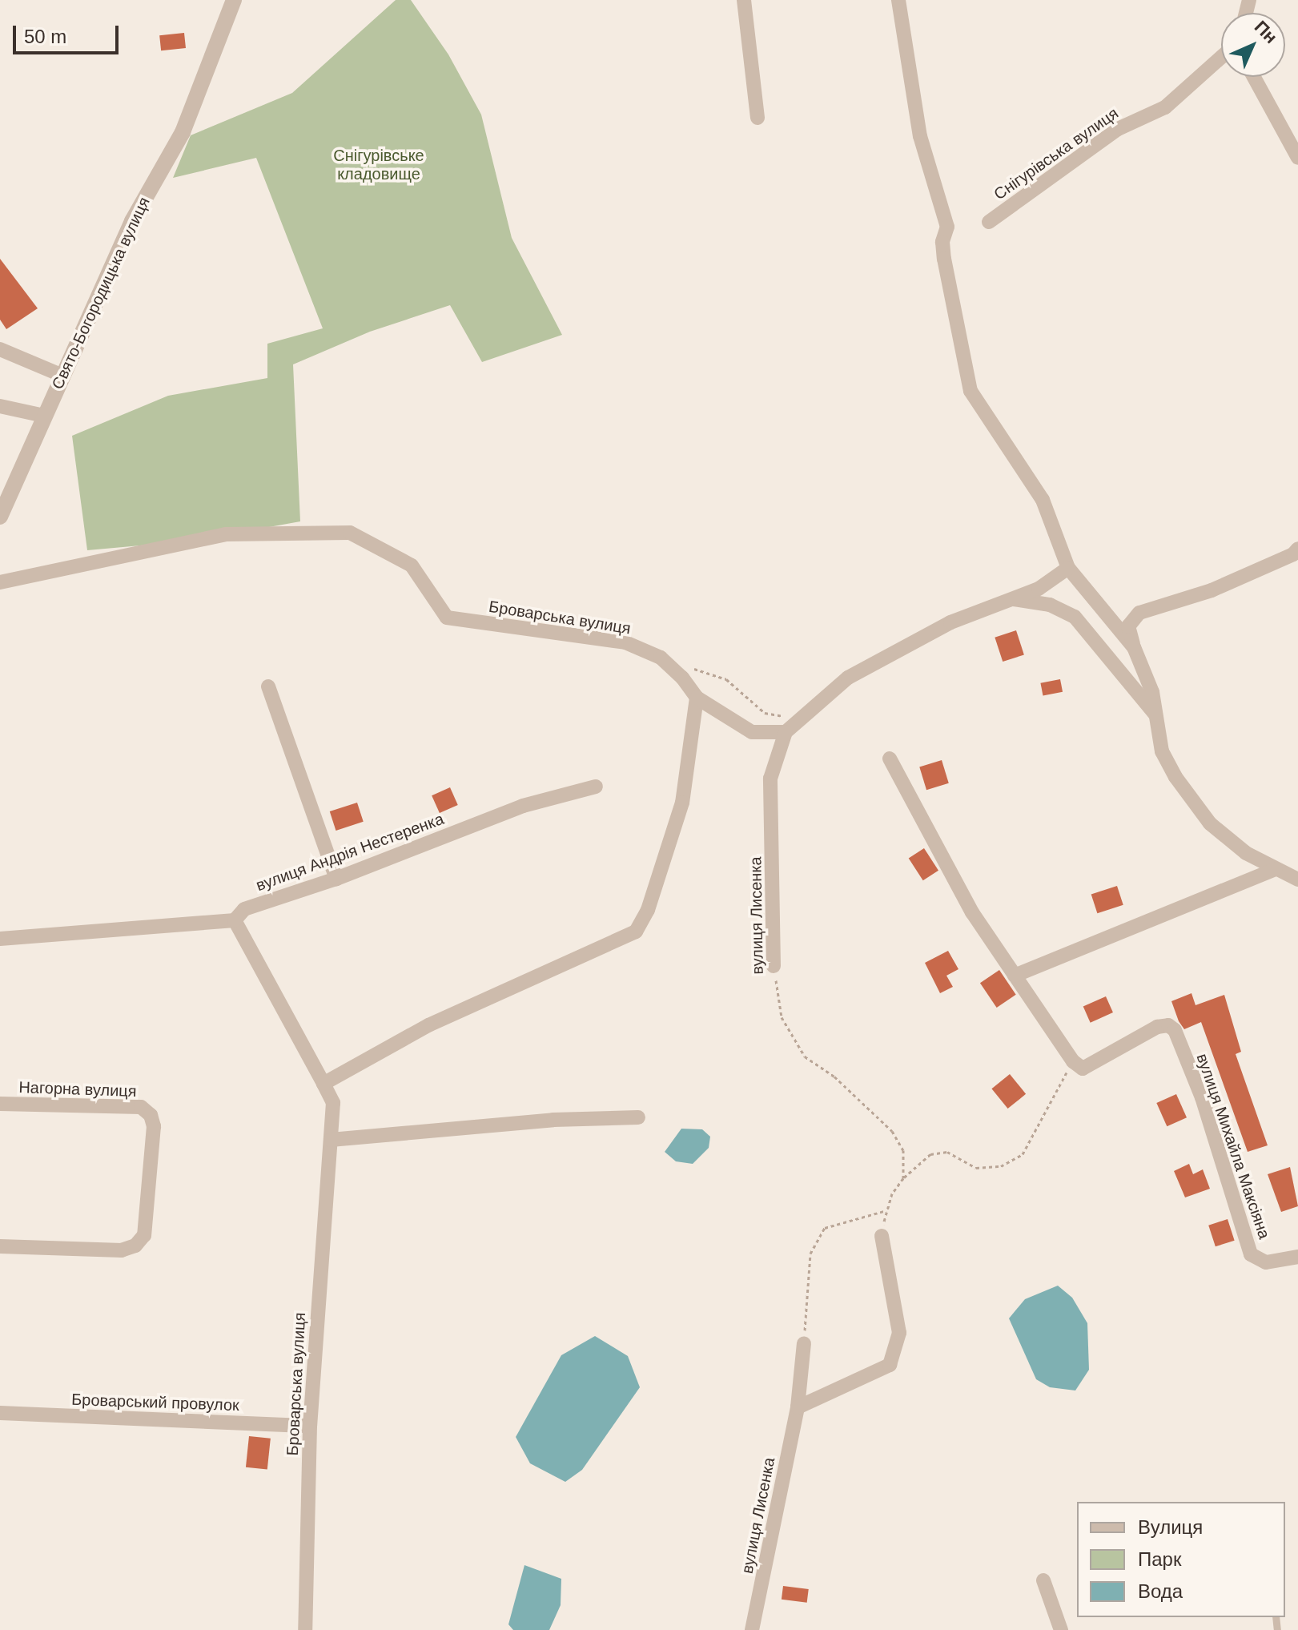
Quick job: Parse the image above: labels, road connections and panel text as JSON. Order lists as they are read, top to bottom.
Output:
{
  "streets": {
    "street": [
      "Снігурівська вулиця",
      "Свято-Богородицька вулиця",
      "Броварська вулиця",
      "вулиця Андрія Нестеренка",
      "вулиця Лисенка",
      "Нагорна вулиця",
      "вулиця Михайла Максіяна",
      "Броварський провулок"
    ]
  },
  "crossings": [
    ["Броварська вулиця", "вулиця Андрія Нестеренка"],
    ["Броварська вулиця", "вулиця Лисенка"],
    ["Броварська вулиця", "Броварський провулок"]
  ],
  "parks": ["Снігурівське кладовище"],
  "legend": ["Вулиця", "Парк", "Вода"],
  "scale_bar": "50 m",
  "north": "top right"
}
